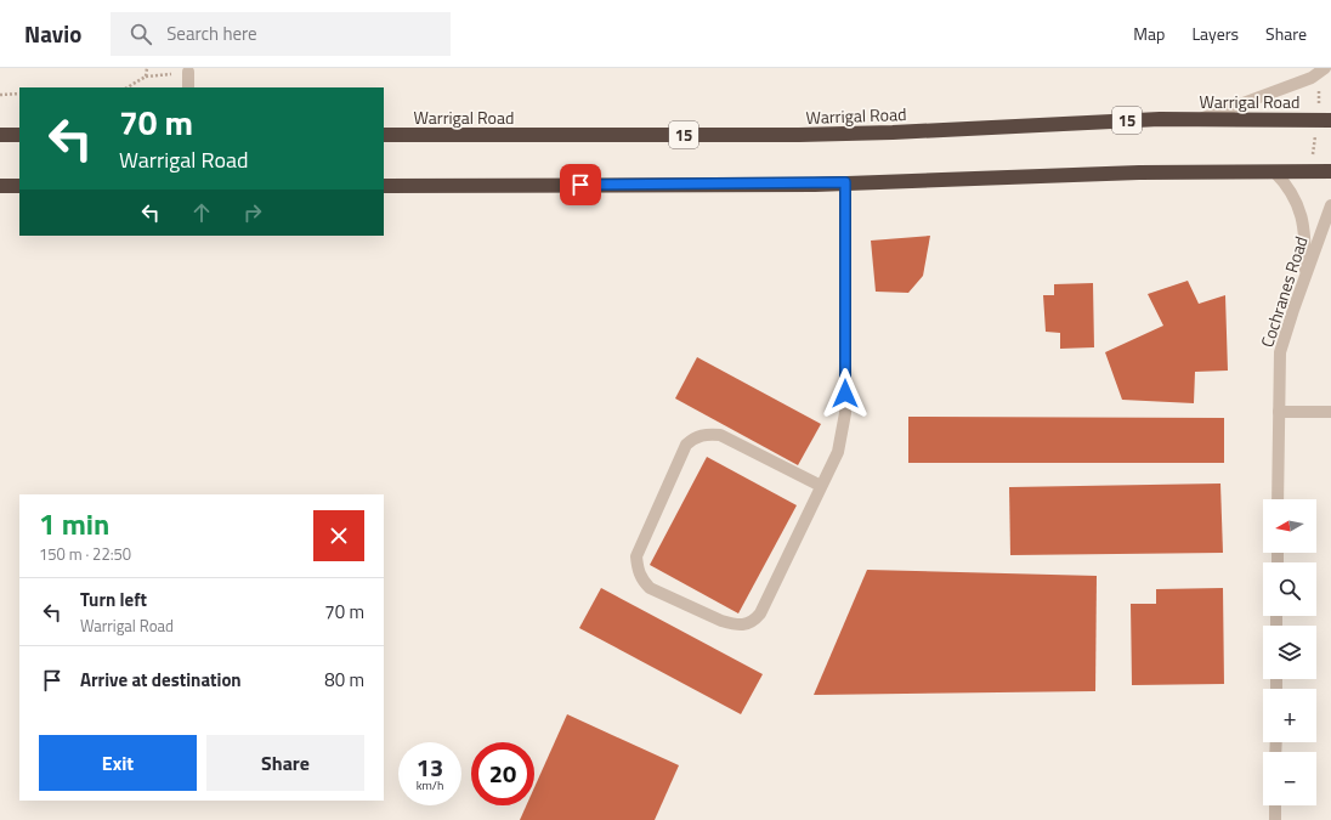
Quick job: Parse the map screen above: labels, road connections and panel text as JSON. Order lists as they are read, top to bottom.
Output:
{
  "streets": {
    "highway": ["Warrigal Road", "15"],
    "street": ["Cochranes Road"]
  },
  "north": "left",
  "page": {
    "header": "Navio",
    "search": "Search here",
    "nav": ["Map", "Layers", "Share"],
    "turn": ["70 m", "Warrigal Road"],
    "heading": ["1 min", "150 m · 22:50"],
    "map_buttons": ["+", "−"],
    "list": [
      {
        "name": "Turn left",
        "note": "Warrigal Road",
        "value": "70 m"
      },
      {
        "name": "Arrive at destination",
        "value": "80 m"
      }
    ],
    "buttons": ["Exit", "Share"],
    "speed": "13 km/h",
    "limit": "20"
  }
}
